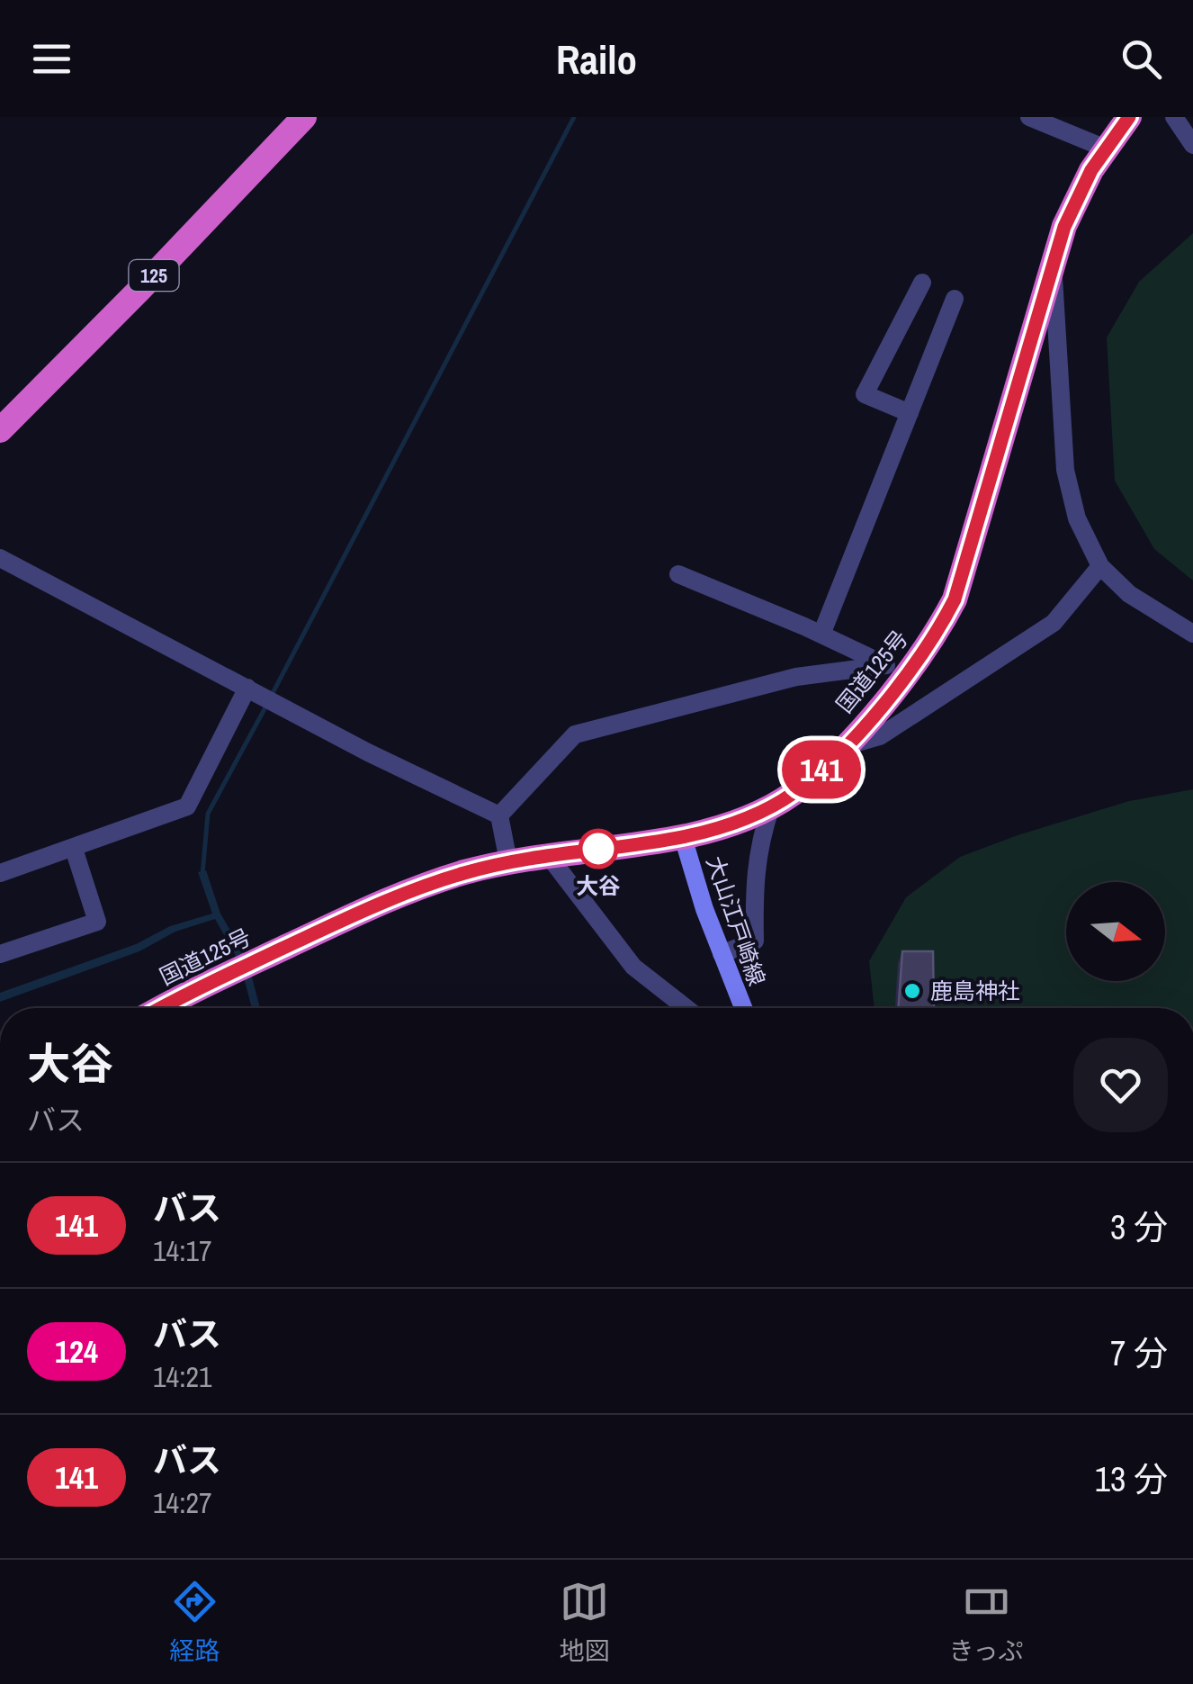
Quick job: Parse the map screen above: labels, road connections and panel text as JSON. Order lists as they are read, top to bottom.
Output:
{
  "streets": {
    "highway": ["125", "国道125号"],
    "main road": ["大山江戸崎線"]
  },
  "crossings": [
    ["国道125号", "大山江戸崎線"]
  ],
  "places": ["大谷", "鹿島神社"],
  "lines": ["bus line 141"],
  "north": "right",
  "page": {
    "header": "Railo",
    "on_map": "141",
    "heading": ["大谷", "バス"],
    "list": [
      {
        "mark": "141",
        "name": "バス",
        "note": "14:17",
        "value": "3 分"
      },
      {
        "mark": "124",
        "name": "バス",
        "note": "14:21",
        "value": "7 分"
      },
      {
        "mark": "141",
        "name": "バス",
        "note": "14:27",
        "value": "13 分"
      }
    ],
    "tabs": ["経路", "地図", "きっぷ"]
  }
}
